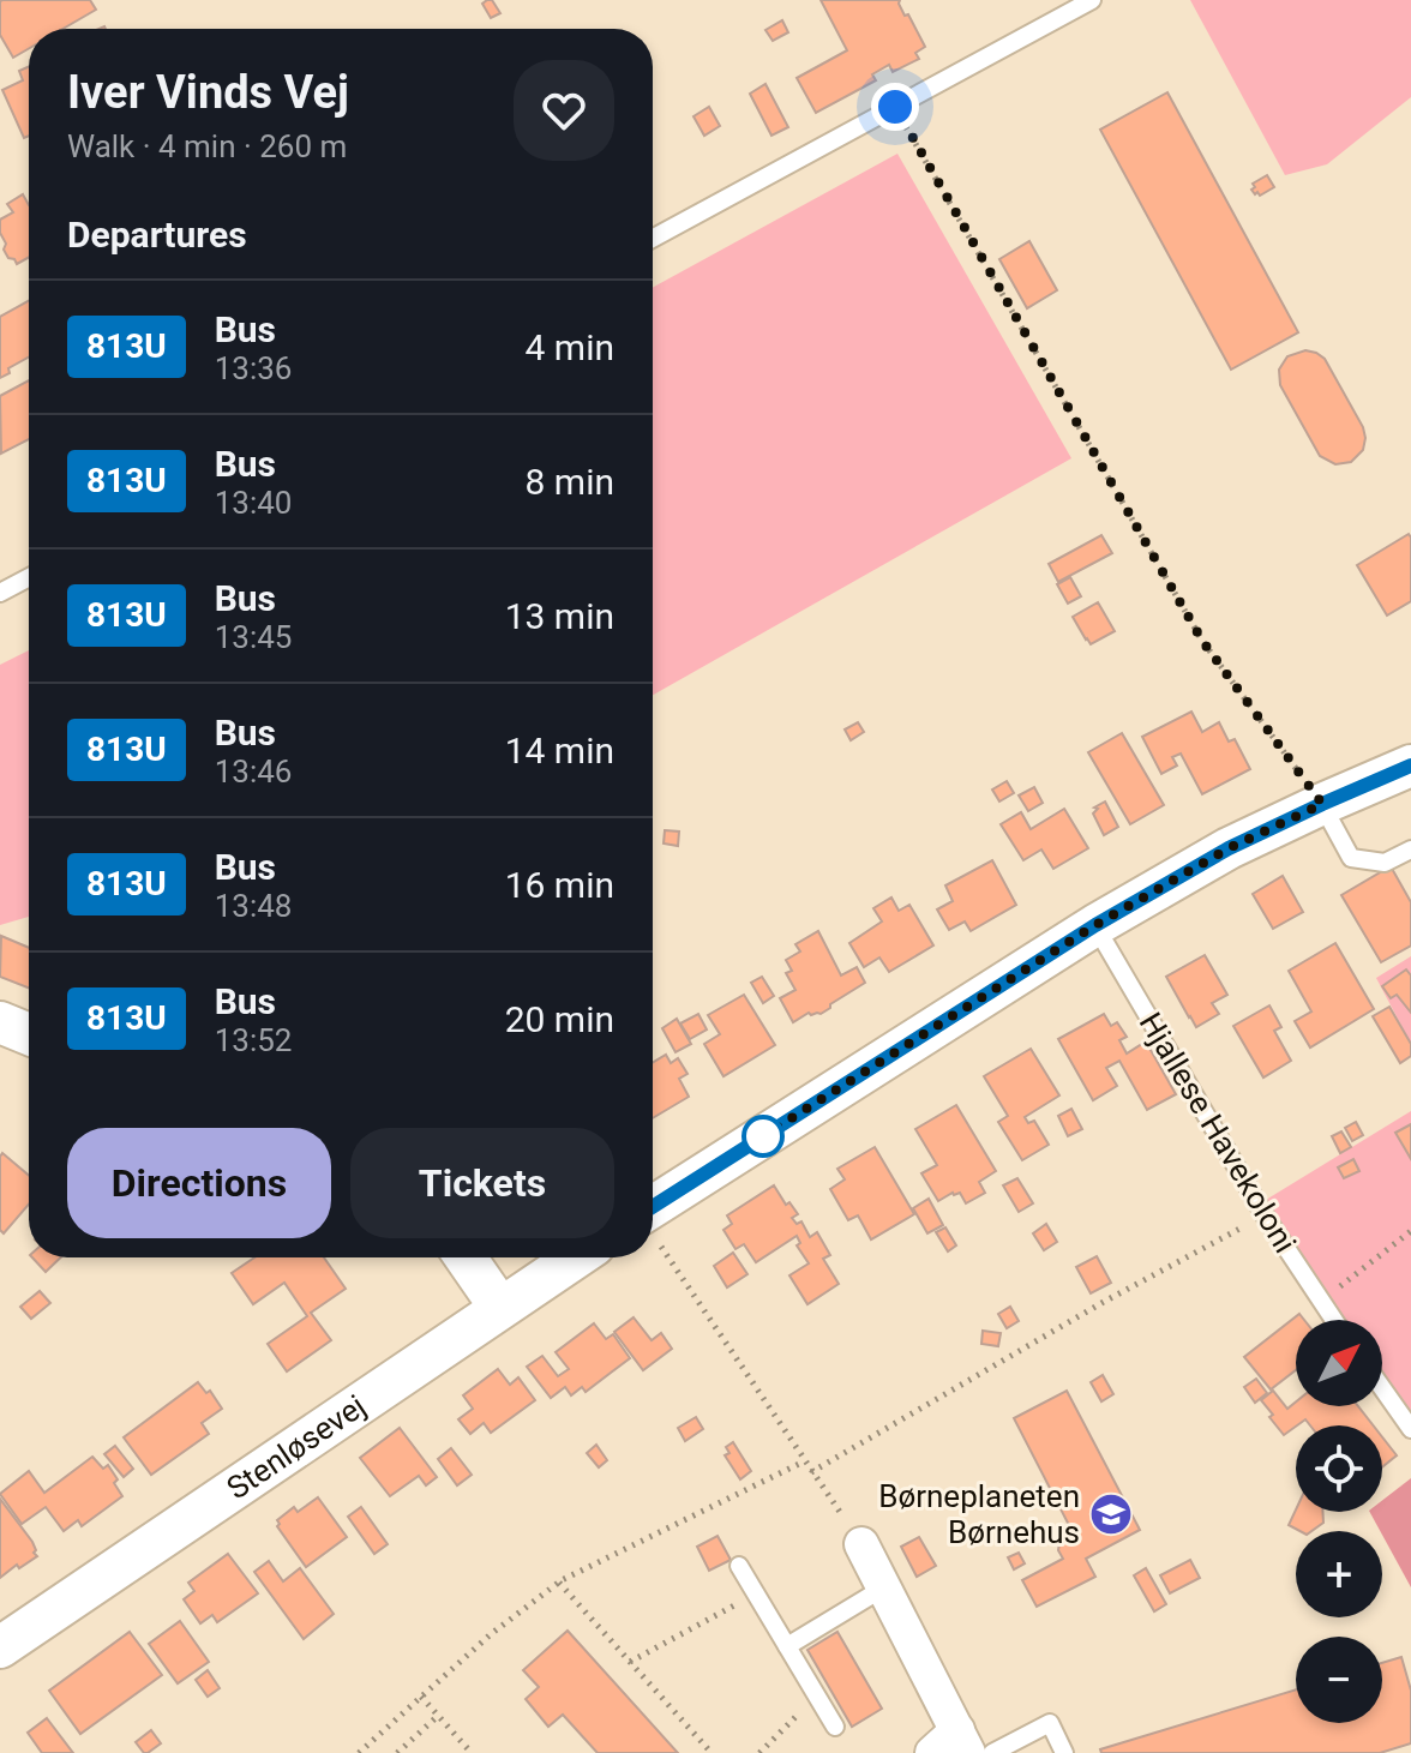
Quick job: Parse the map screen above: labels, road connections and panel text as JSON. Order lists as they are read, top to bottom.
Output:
{
  "streets": {
    "street": ["Stenløsevej"],
    "lane": ["Hjallese Havekoloni"]
  },
  "places": {
    "school or university": ["Børneplaneten Børnehus"]
  },
  "lines": ["bus line 813U"],
  "north": "top right",
  "page": {
    "heading": [
      ["Iver Vinds Vej", "Walk · 4 min · 260 m"],
      "Departures"
    ],
    "list": [
      {
        "mark": "813U",
        "name": "Bus",
        "note": "13:36",
        "value": "4 min"
      },
      {
        "mark": "813U",
        "name": "Bus",
        "note": "13:40",
        "value": "8 min"
      },
      {
        "mark": "813U",
        "name": "Bus",
        "note": "13:45",
        "value": "13 min"
      },
      {
        "mark": "813U",
        "name": "Bus",
        "note": "13:46",
        "value": "14 min"
      },
      {
        "mark": "813U",
        "name": "Bus",
        "note": "13:48",
        "value": "16 min"
      },
      {
        "mark": "813U",
        "name": "Bus",
        "note": "13:52",
        "value": "20 min"
      }
    ],
    "buttons": ["Directions", "Tickets"],
    "map_buttons": ["+", "−"]
  }
}
